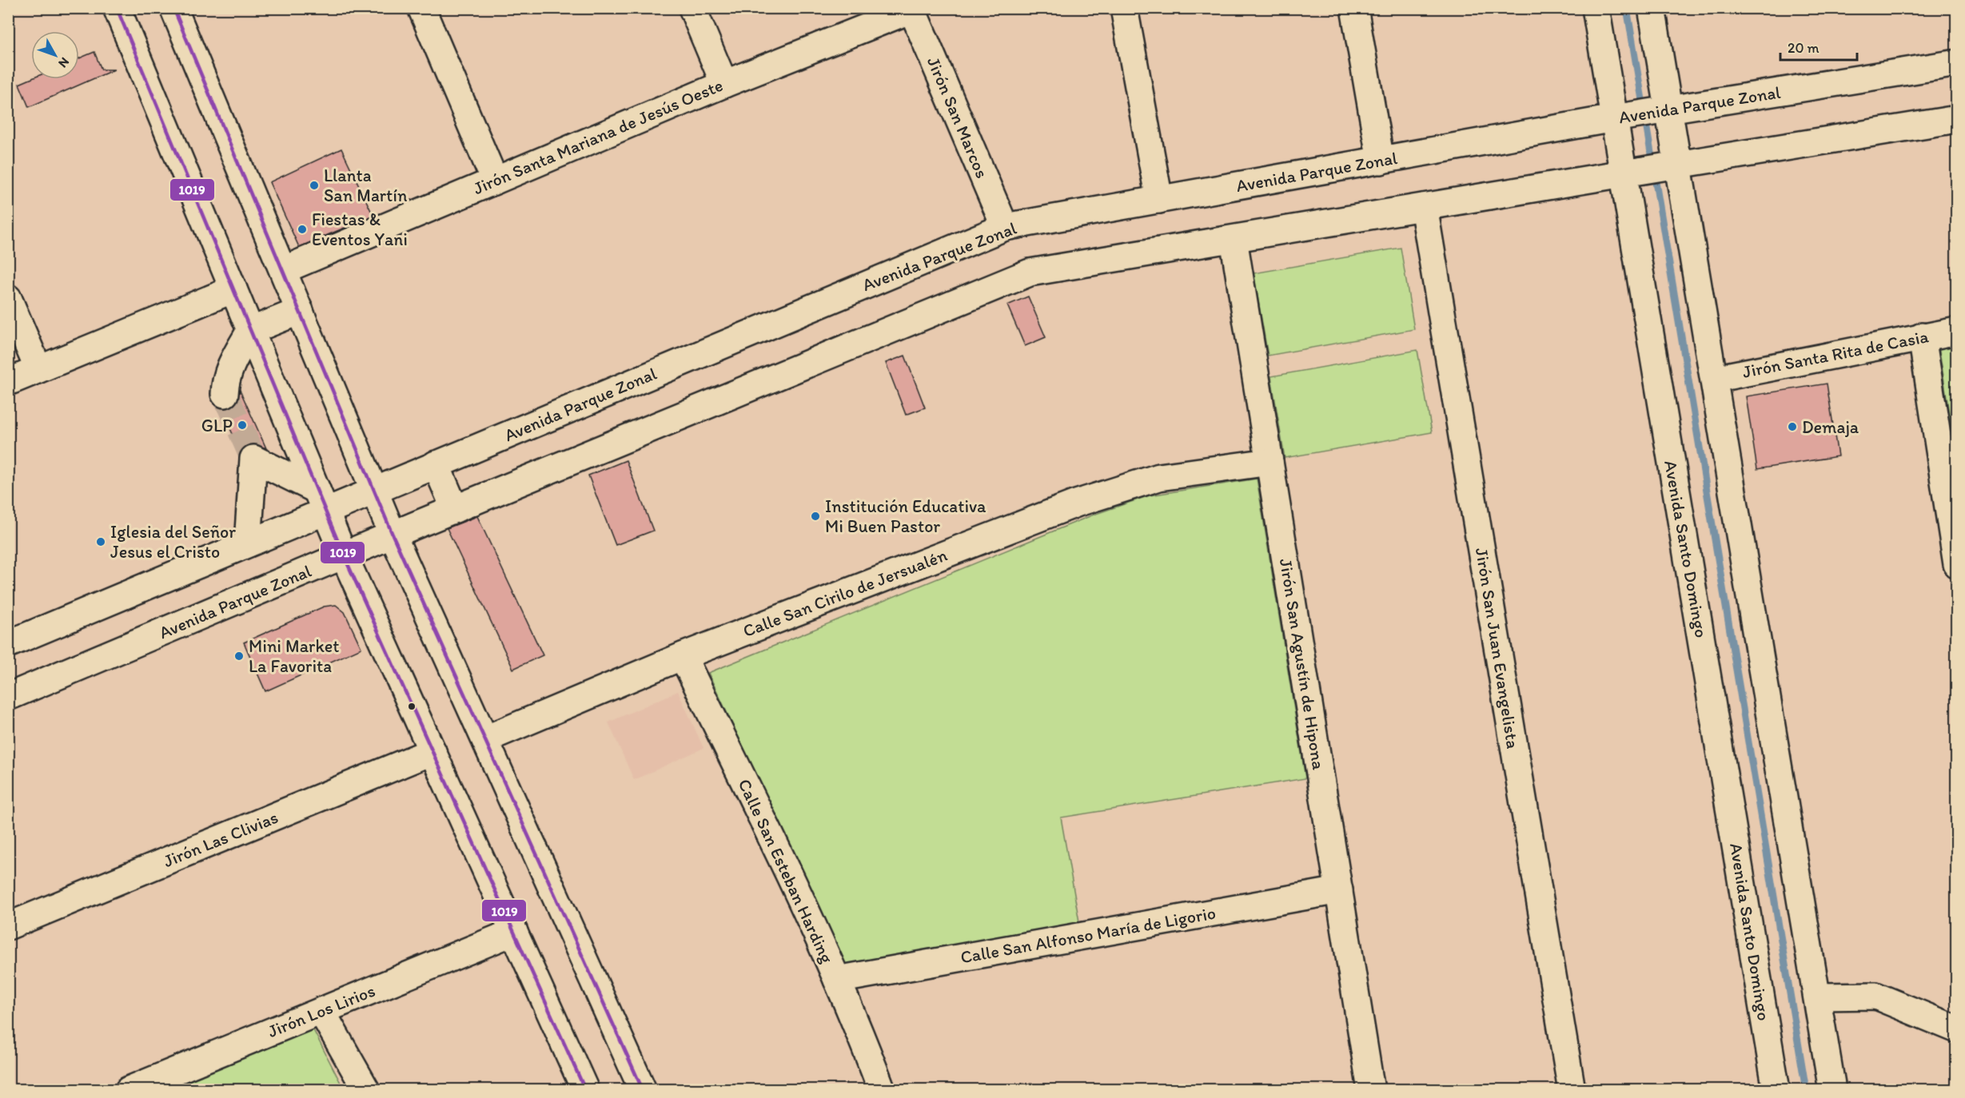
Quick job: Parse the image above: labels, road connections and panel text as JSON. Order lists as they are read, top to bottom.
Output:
{
  "streets": {
    "street": [
      "Avenida Parque Zonal",
      "Jirón San Marcos",
      "Jirón Santa Mariana de Jesús Oeste",
      "Jirón Santa Rita de Casia",
      "Avenida Santo Domingo",
      "Calle San Cirilo de Jersualén",
      "Jirón San Juan Evangelista",
      "Jirón San Agustín de Hipona",
      "Jirón Las Clivias",
      "Calle San Esteban Harding",
      "Calle San Alfonso María de Ligorio",
      "Jirón Los Lirios"
    ]
  },
  "crossings": [
    ["Avenida Parque Zonal", "Jirón San Marcos"],
    ["Avenida Parque Zonal", "Avenida Santo Domingo"],
    ["Avenida Parque Zonal", "Jirón San Juan Evangelista"],
    ["Avenida Parque Zonal", "Jirón San Agustín de Hipona"],
    ["Jirón San Marcos", "Jirón Santa Mariana de Jesús Oeste"],
    ["Calle San Cirilo de Jersualén", "Jirón San Agustín de Hipona"],
    ["Calle San Cirilo de Jersualén", "Calle San Esteban Harding"],
    ["Jirón San Agustín de Hipona", "Calle San Alfonso María de Ligorio"],
    ["Calle San Esteban Harding", "Calle San Alfonso María de Ligorio"]
  ],
  "places": [
    "Llanta San Martín",
    "Fiestas & Eventos Yani",
    "GLP",
    "Demaja",
    "Institución Educativa Mi Buen Pastor",
    "Iglesia del Señor Jesus el Cristo",
    "Mini Market La Favorita"
  ],
  "lines": ["transit line 1019"],
  "scale_bar": "20 m",
  "north": "bottom right"
}
